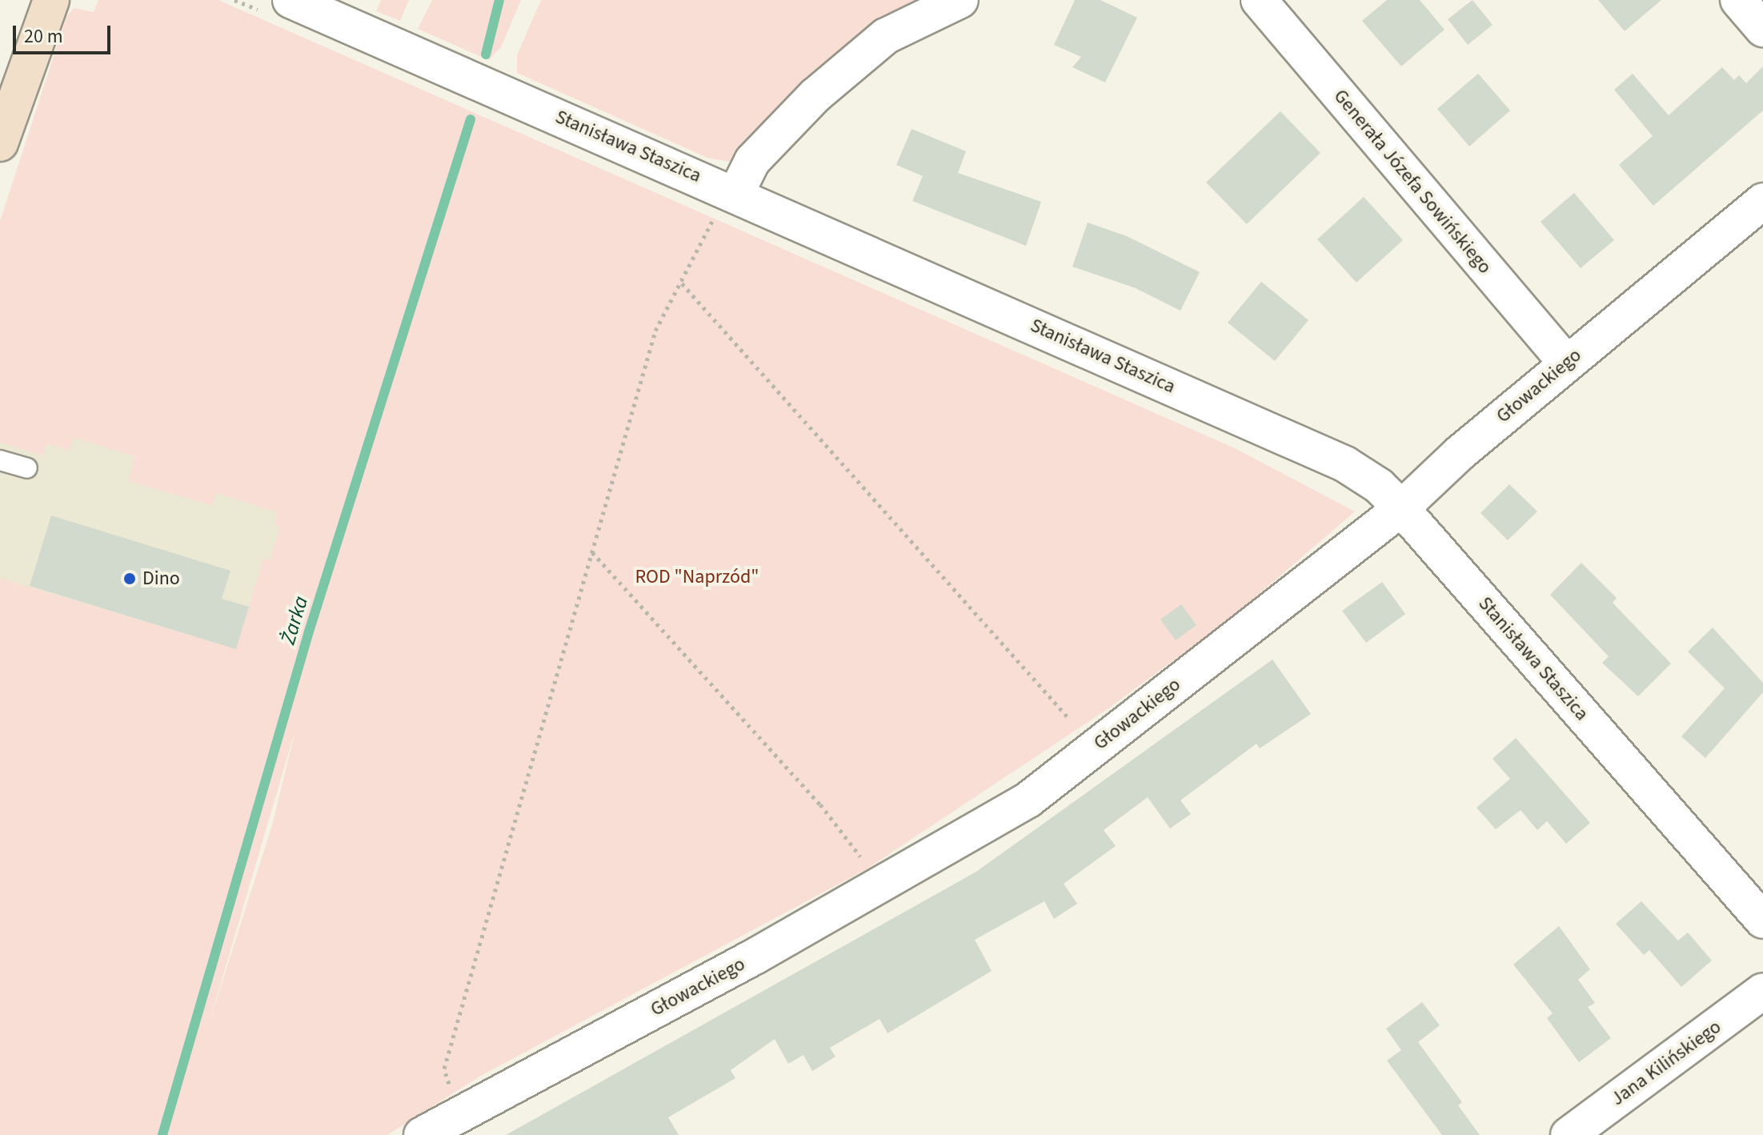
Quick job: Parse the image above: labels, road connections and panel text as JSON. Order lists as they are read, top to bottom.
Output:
{
  "streets": {
    "street": [
      "Stanisława Staszica",
      "Generała Józefa Sowińskiego",
      "Głowackiego",
      "Jana Kilińskiego"
    ]
  },
  "crossings": [
    ["Stanisława Staszica", "Głowackiego"],
    ["Generała Józefa Sowińskiego", "Głowackiego"]
  ],
  "water": ["Żarka"],
  "parks": ["ROD \"Naprzód\""],
  "places": ["Dino"],
  "scale_bar": "20 m"
}
